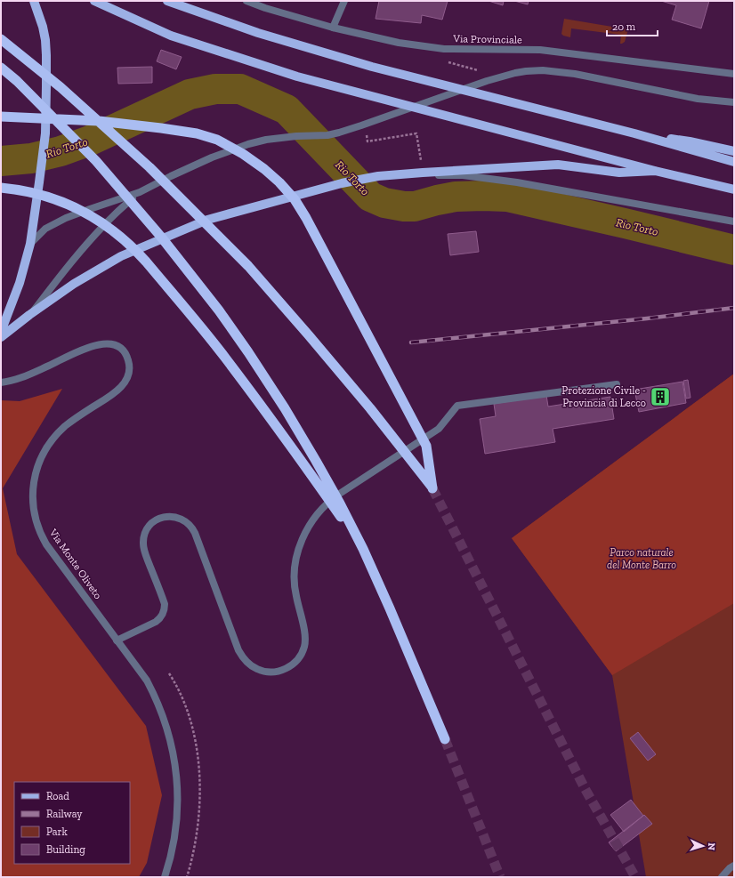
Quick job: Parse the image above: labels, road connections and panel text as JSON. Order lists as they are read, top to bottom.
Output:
{
  "streets": {
    "street": ["Via Provinciale", "Via Monte Oliveto"]
  },
  "water": ["Rio Torto"],
  "parks": ["Parco naturale del Monte Barro"],
  "places": {
    "building": ["Protezione Civile - Provincia di Lecco"]
  },
  "legend": [
    "Road",
    "Railway",
    "Park",
    "Building"
  ],
  "scale_bar": "20 m",
  "north": "right"
}
